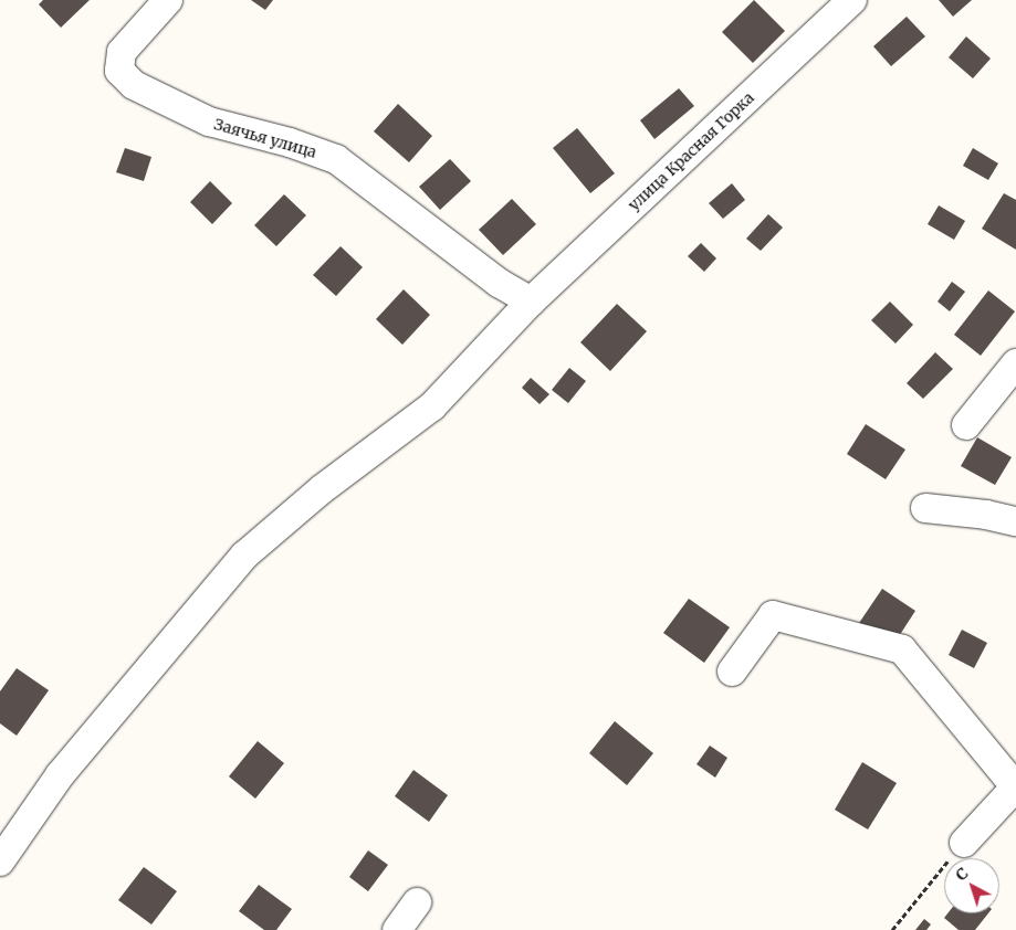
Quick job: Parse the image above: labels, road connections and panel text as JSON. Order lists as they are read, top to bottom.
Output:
{
  "streets": {
    "street": ["Заячья улица", "улица Красная Горка"]
  },
  "crossings": [
    ["Заячья улица", "улица Красная Горка"]
  ],
  "north": "top left"
}
